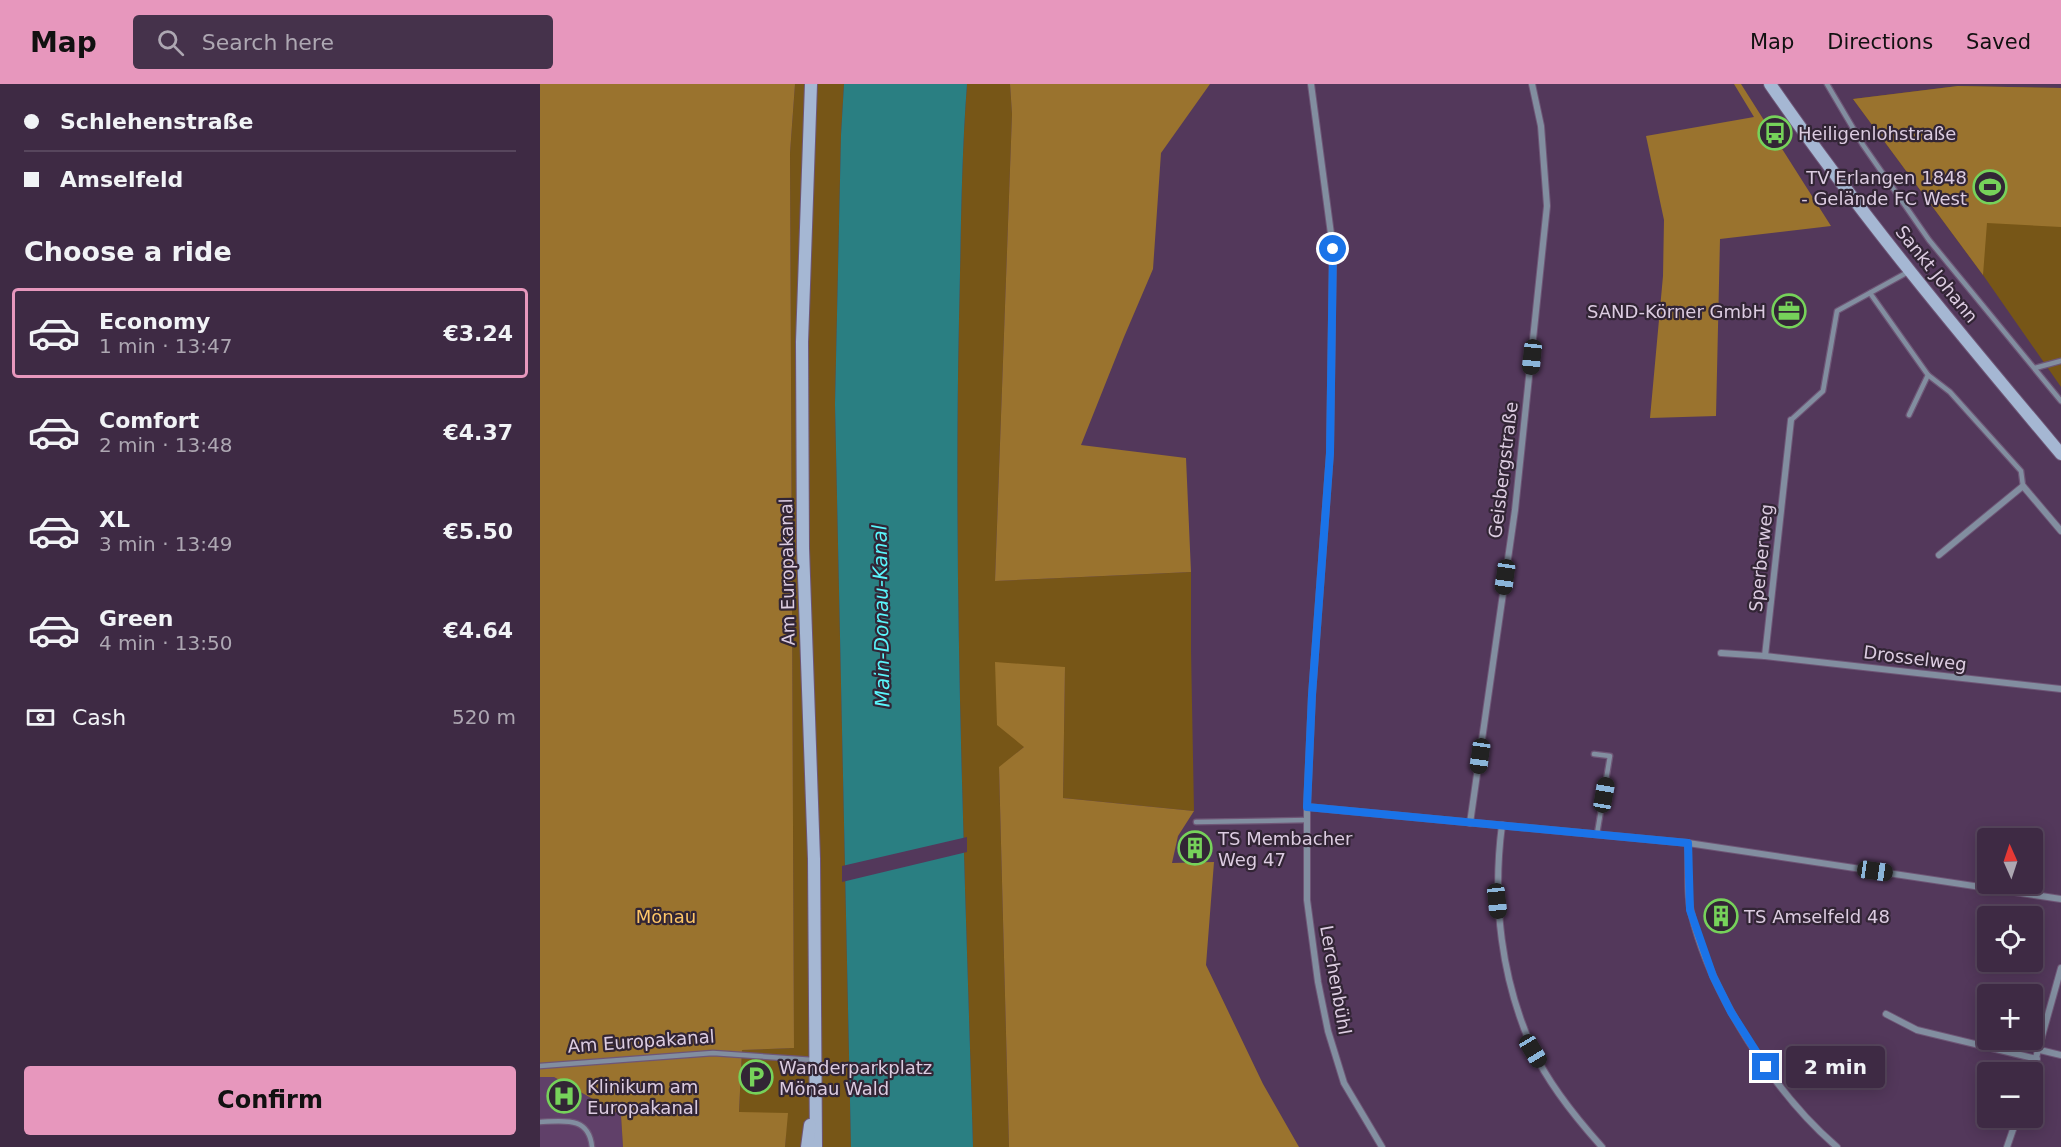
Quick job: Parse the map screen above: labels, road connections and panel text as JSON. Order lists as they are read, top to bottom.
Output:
{
  "streets": {
    "main road": ["Sankt Johann", "Am Europakanal"],
    "street": [
      "Geisbergstraße",
      "Sperberweg",
      "Drosselweg",
      "Lerchenbühl"
    ]
  },
  "crossings": [
    ["Sperberweg", "Drosselweg"]
  ],
  "water": ["Main-Donau-Kanal"],
  "parks": ["Mönau"],
  "places": {
    "bus stop": ["Heiligenlohstraße"],
    "sports": ["TV Erlangen 1848 - Gelände FC West"],
    "office": ["SAND-Körner GmbH"],
    "building": ["TS Membacher Weg 47", "TS Amselfeld 48"],
    "parking": ["Wanderparkplatz Mönau Wald"],
    "hospital": ["Klinikum am Europakanal"]
  },
  "north": "top",
  "page": {
    "header": "Map",
    "search": "Search here",
    "nav": ["Map", "Directions", "Saved"],
    "banner": ["Schlehenstraße", "Amselfeld"],
    "heading": "Choose a ride",
    "list": [
      {
        "name": "Economy",
        "note": "1 min · 13:47",
        "value": "€3.24"
      },
      {
        "name": "Comfort",
        "note": "2 min · 13:48",
        "value": "€4.37"
      },
      {
        "name": "XL",
        "note": "3 min · 13:49",
        "value": "€5.50"
      },
      {
        "name": "Green",
        "note": "4 min · 13:50",
        "value": "€4.64"
      }
    ],
    "pay": ["Cash", "520 m"],
    "map_buttons": ["+", "−"],
    "bubble": "2 min",
    "buttons": "Confirm"
  }
}
